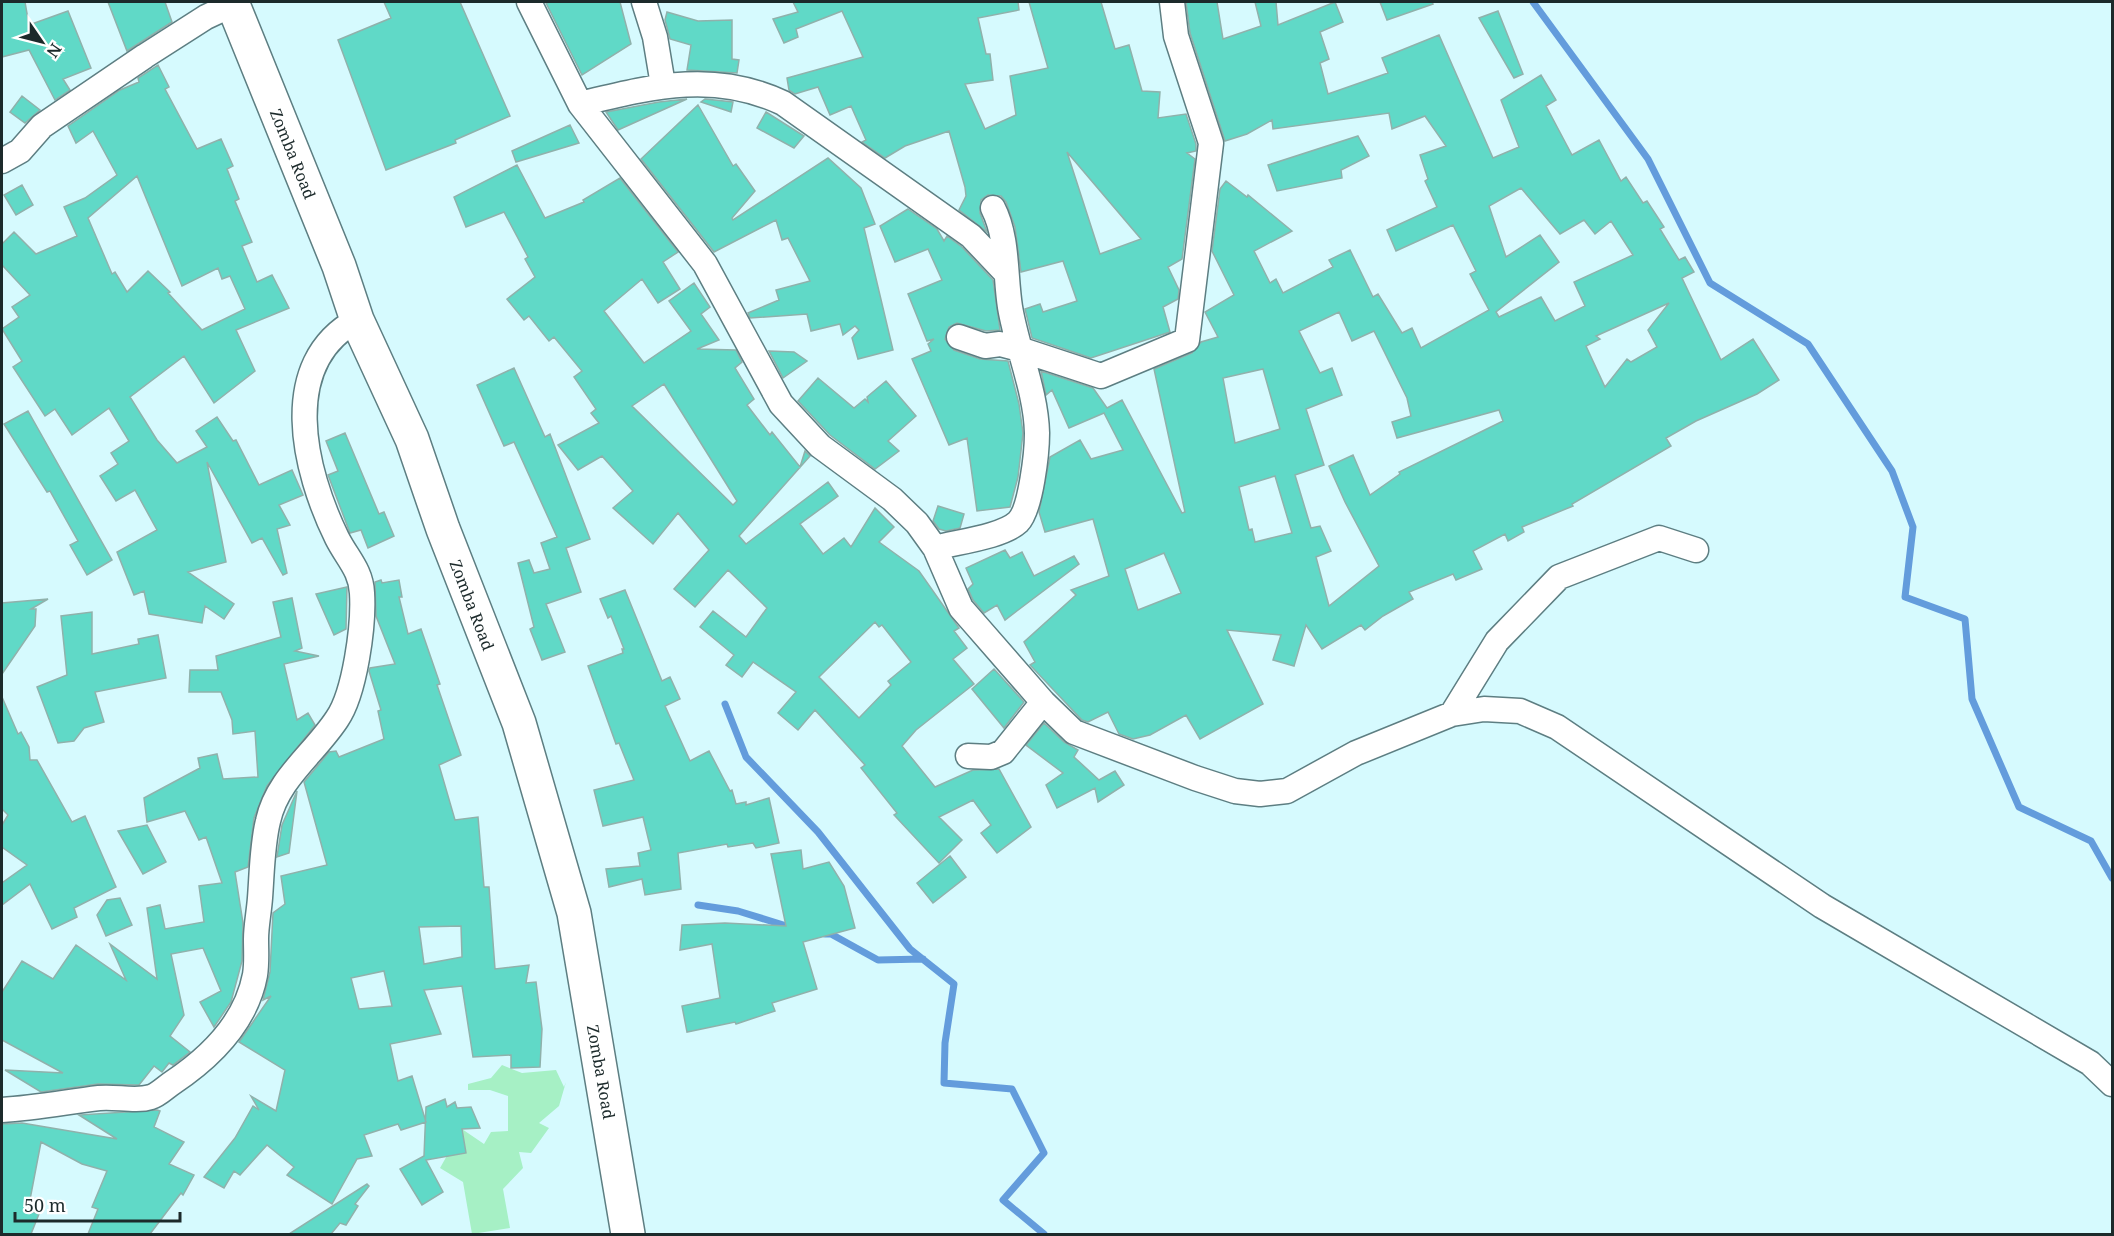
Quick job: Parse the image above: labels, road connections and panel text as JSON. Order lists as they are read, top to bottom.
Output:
{
  "streets": {
    "highway": ["Zomba Road"]
  },
  "scale_bar": "50 m",
  "north": "bottom right"
}
